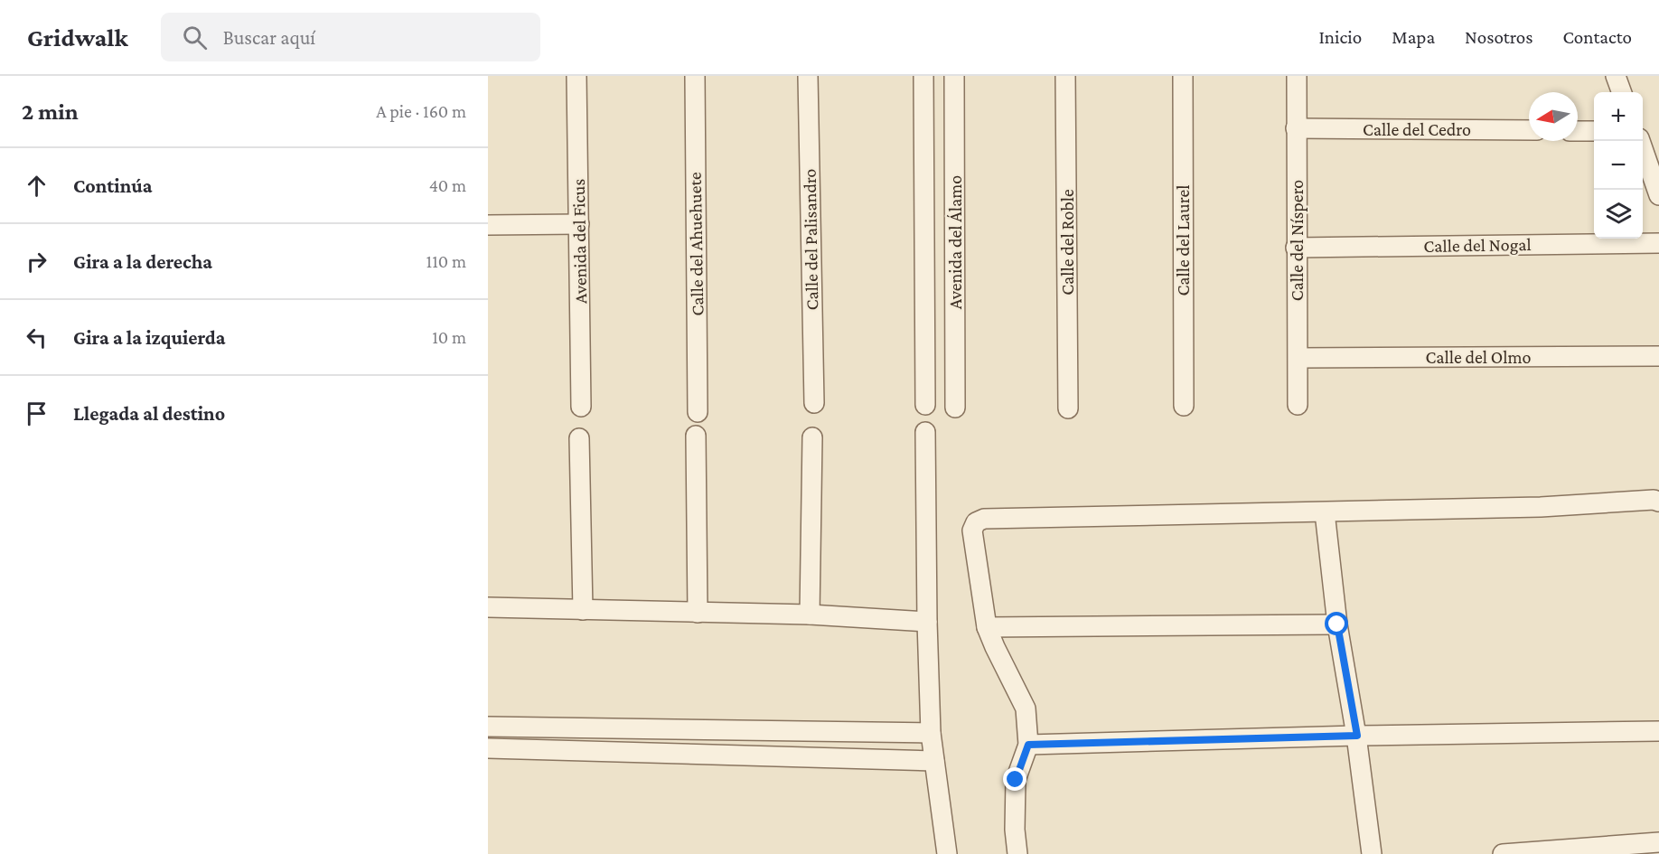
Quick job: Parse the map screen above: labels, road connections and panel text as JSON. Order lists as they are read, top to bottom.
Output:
{
  "streets": {
    "street": [
      "Calle del Cedro",
      "Calle del Palisandro",
      "Calle del Laurel",
      "Calle del Níspero",
      "Avenida del Ficus",
      "Avenida del Álamo",
      "Calle del Roble",
      "Calle del Ahuehuete",
      "Calle del Nogal",
      "Calle del Olmo"
    ]
  },
  "crossings": [
    ["Calle del Cedro", "Calle del Níspero"],
    ["Calle del Níspero", "Calle del Nogal"],
    ["Calle del Níspero", "Calle del Olmo"]
  ],
  "north": "left",
  "page": {
    "header": "Gridwalk",
    "search": "Buscar aquí",
    "nav": [
      "Inicio",
      "Mapa",
      "Nosotros",
      "Contacto"
    ],
    "heading": ["2 min", "A pie · 160 m"],
    "map_buttons": ["+", "−"],
    "list": [
      ["Continúa", "40 m"],
      ["Gira a la derecha", "110 m"],
      ["Gira a la izquierda", "10 m"],
      "Llegada al destino"
    ]
  }
}
